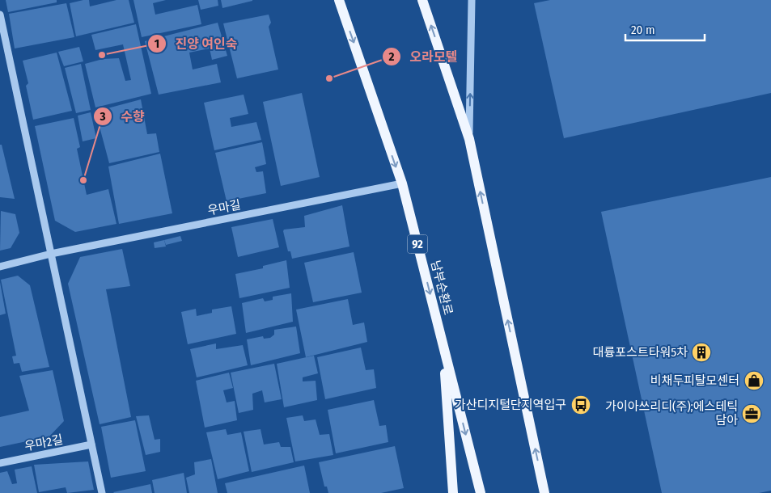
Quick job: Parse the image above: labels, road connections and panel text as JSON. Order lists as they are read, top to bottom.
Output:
{
  "streets": {
    "main road": ["92", "남부순환로"],
    "street": ["우마길", "우마2길"]
  },
  "crossings": [
    ["우마길", "남부순환로"]
  ],
  "places": {
    "other": ["진양 여인숙", "오라모텔", "수향"],
    "building": ["대륭포스트타워5차"],
    "shop": ["비채두피탈모센터"],
    "bus stop": ["가산디지털단지역입구"],
    "office": ["가이아쓰리디(주);에스테틱 담아"]
  },
  "scale_bar": "20 m"
}
